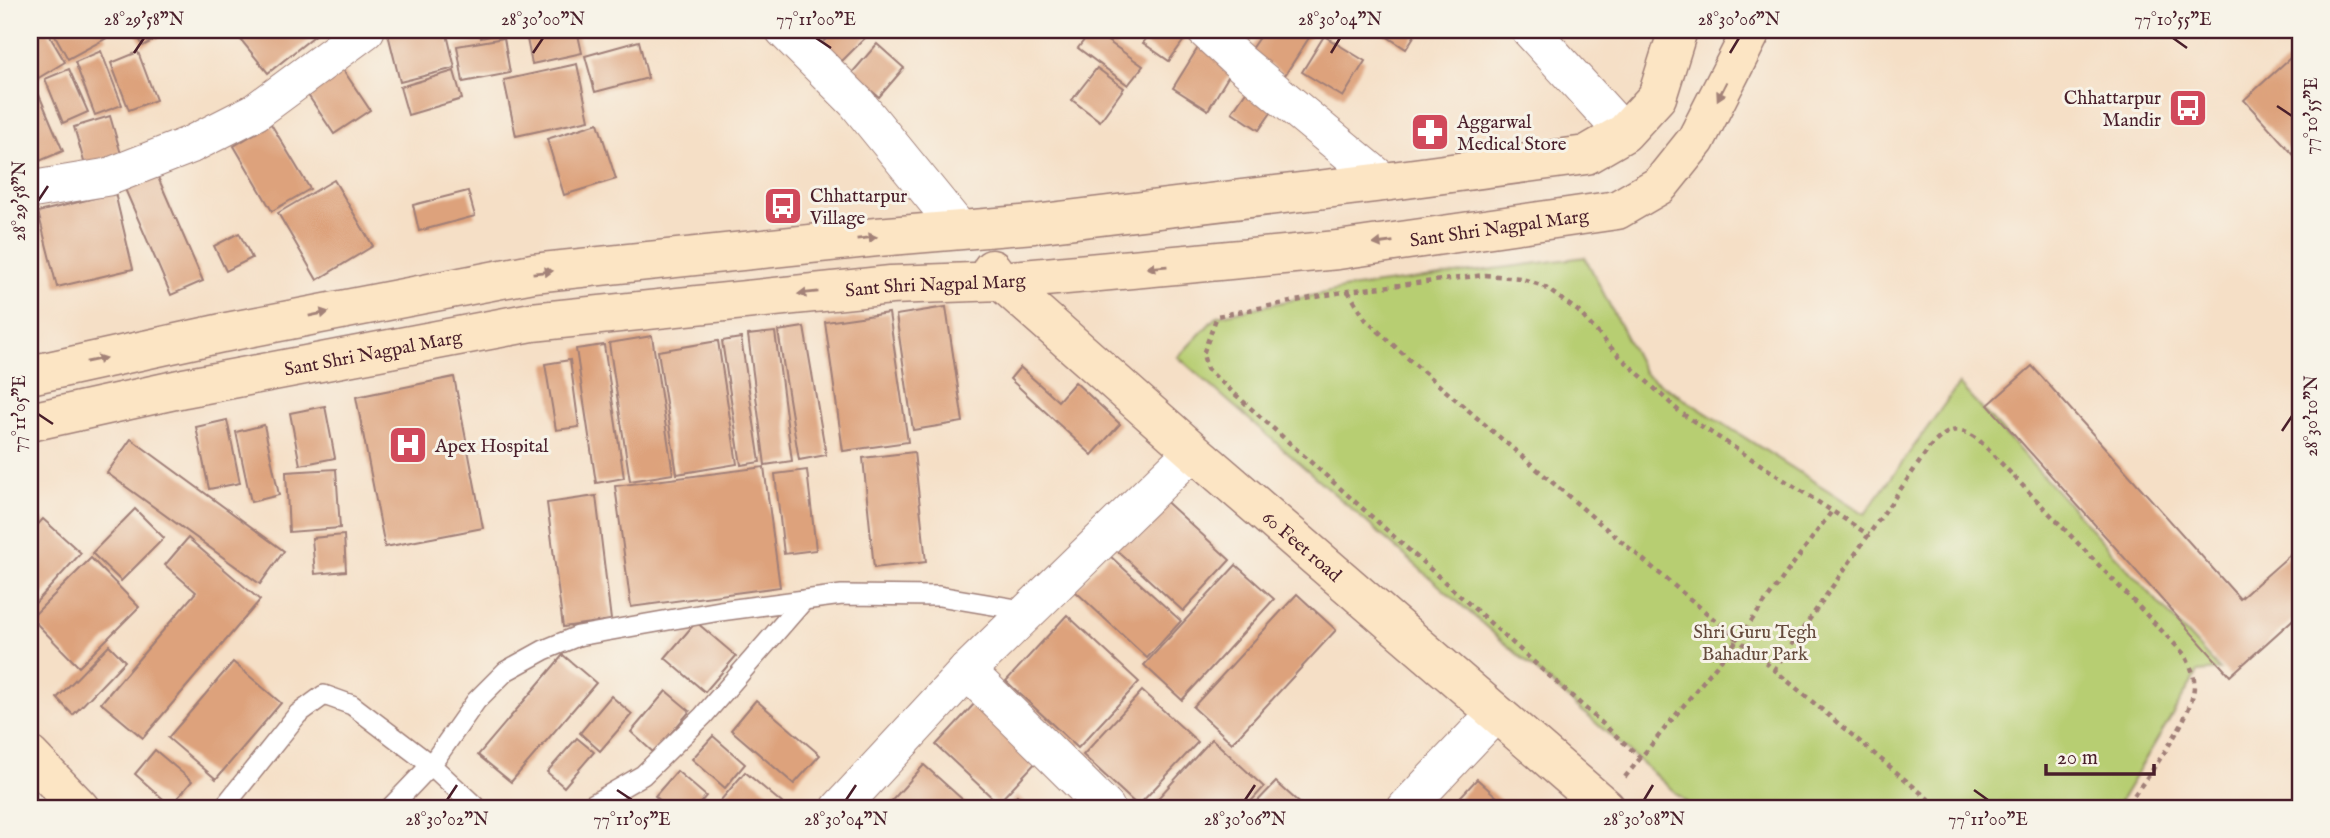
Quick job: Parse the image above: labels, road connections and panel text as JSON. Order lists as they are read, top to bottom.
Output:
{
  "streets": {
    "main road": ["Sant Shri Nagpal Marg", "60 Feet road"]
  },
  "crossings": [
    ["Sant Shri Nagpal Marg", "60 Feet road"]
  ],
  "parks": ["Shri Guru Tegh Bahadur Park"],
  "places": {
    "bus stop": ["Chhattarpur Mandir", "Chhattarpur Village"],
    "pharmacy": ["Aggarwal Medical Store"],
    "hospital": ["Apex Hospital"]
  },
  "scale_bar": "20 m",
  "coordinates": [
    "28°29'58\"N",
    "28°30'00\"N",
    "77°11'00\"E",
    "28°30'04\"N",
    "28°30'06\"N",
    "77°10'55\"E",
    "77°11'05\"E",
    "28°30'10\"N",
    "28°30'02\"N",
    "28°30'08\"N"
  ]
}
